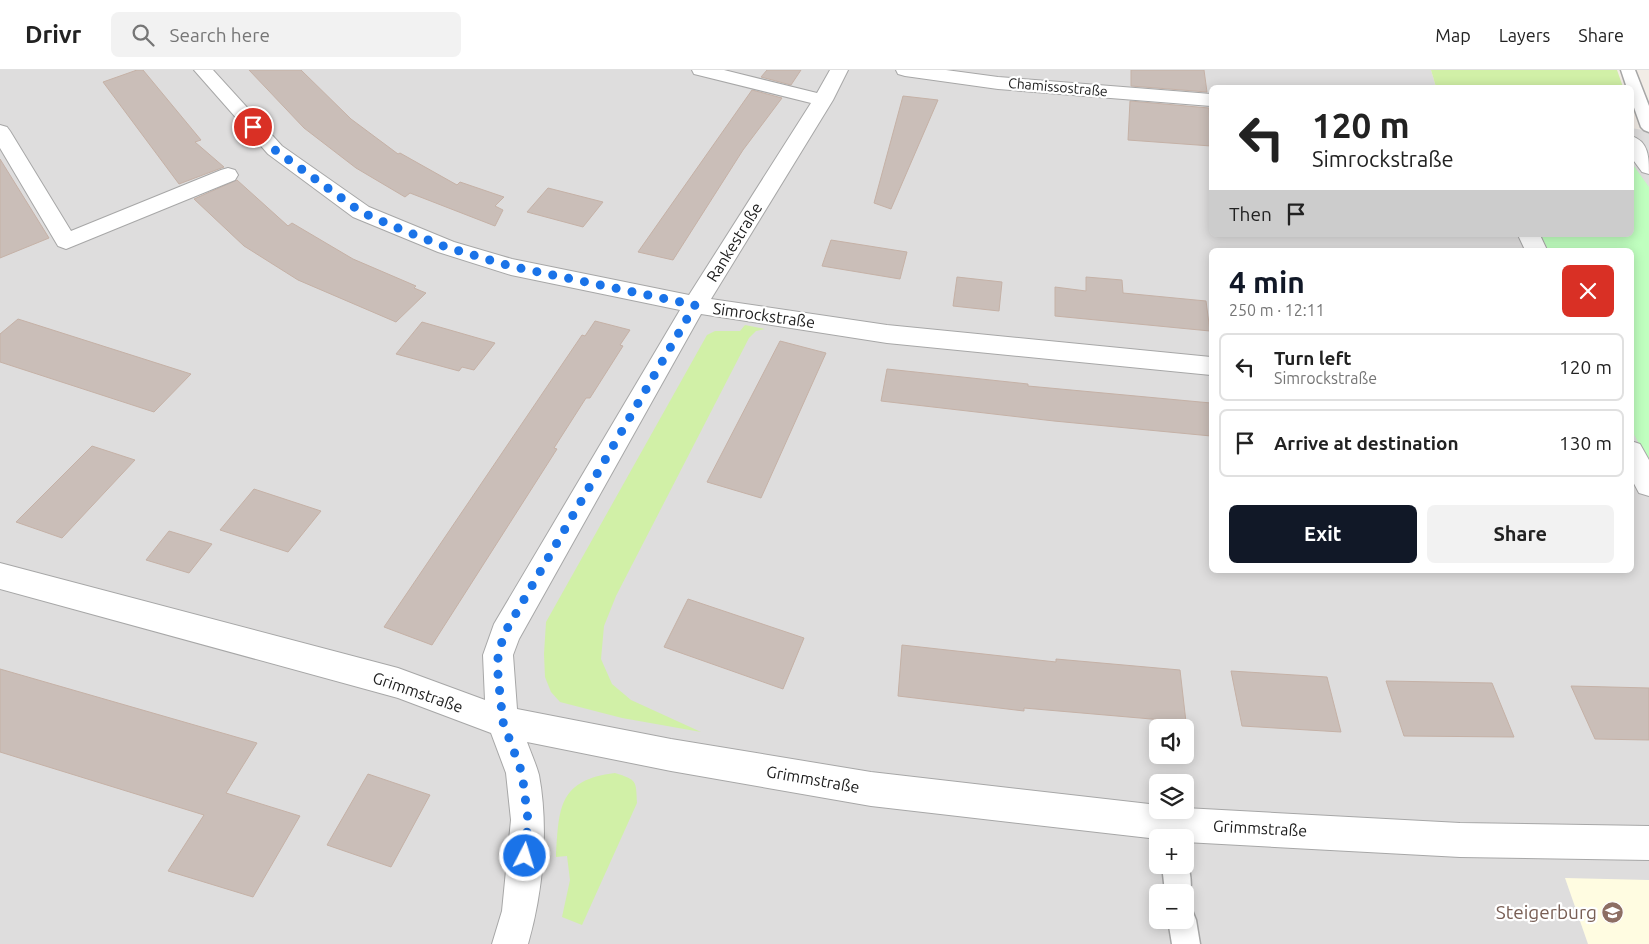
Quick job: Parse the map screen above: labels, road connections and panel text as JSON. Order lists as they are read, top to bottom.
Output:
{
  "streets": {
    "street": [
      "Chamissostraße",
      "Rankestraße",
      "Simrockstraße",
      "Grimmstraße"
    ]
  },
  "crossings": [
    ["Rankestraße", "Simrockstraße"],
    ["Rankestraße", "Grimmstraße"]
  ],
  "places": {
    "school or university": ["Steigerburg"]
  },
  "page": {
    "header": "Drivr",
    "search": "Search here",
    "nav": ["Map", "Layers", "Share"],
    "turn": ["120 m", "Simrockstraße"],
    "then": "Then",
    "heading": ["4 min", "250 m · 12:11"],
    "list": [
      {
        "name": "Turn left",
        "note": "Simrockstraße",
        "value": "120 m"
      },
      {
        "name": "Arrive at destination",
        "value": "130 m"
      }
    ],
    "buttons": ["Exit", "Share"],
    "map_buttons": ["+", "−"]
  }
}
